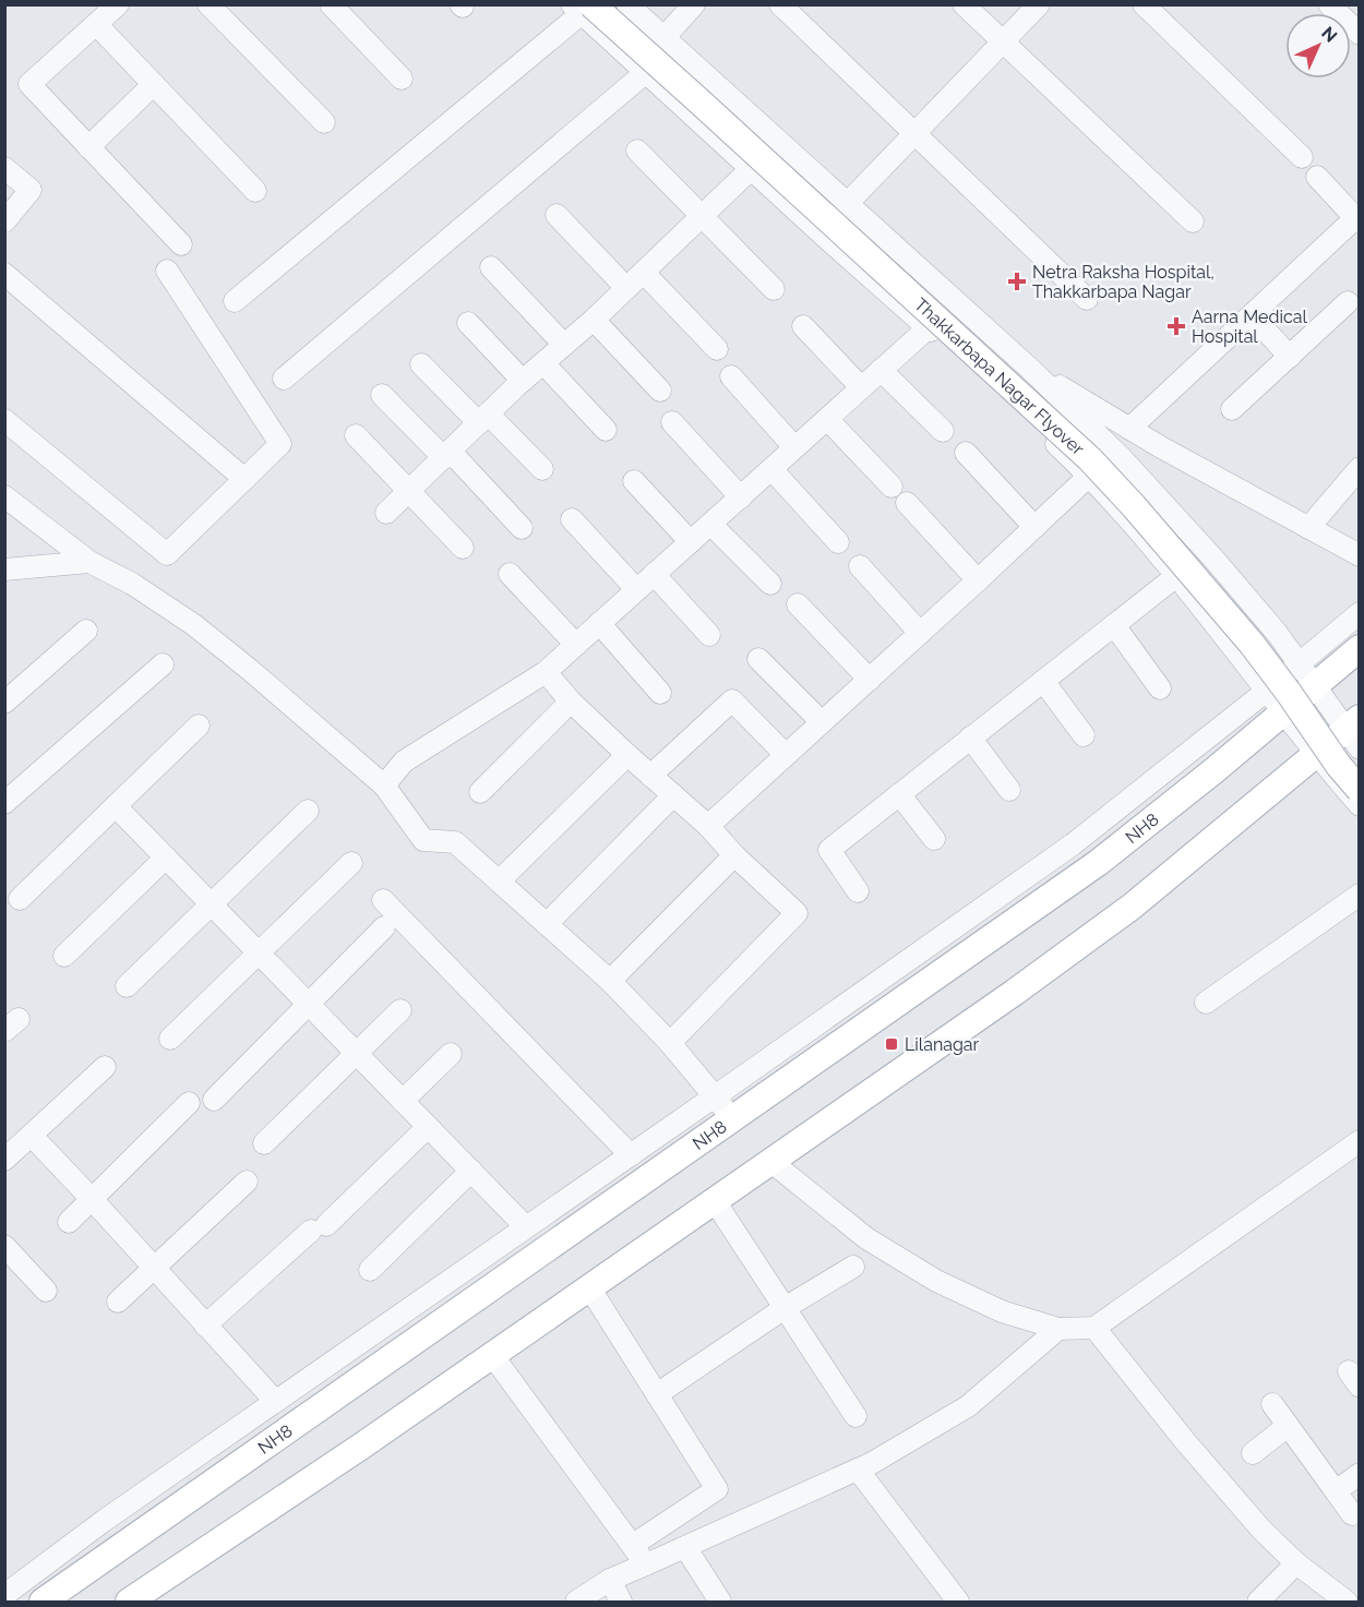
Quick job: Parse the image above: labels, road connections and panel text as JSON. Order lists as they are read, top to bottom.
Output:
{
  "streets": {
    "main road": ["Thakkarbapa Nagar Flyover", "NH8"]
  },
  "places": {
    "health": ["Netra Raksha Hospital, Thakkarbapa Nagar", "Aarna Medical Hospital"],
    "transit": ["Lilanagar"]
  },
  "north": "top right"
}
